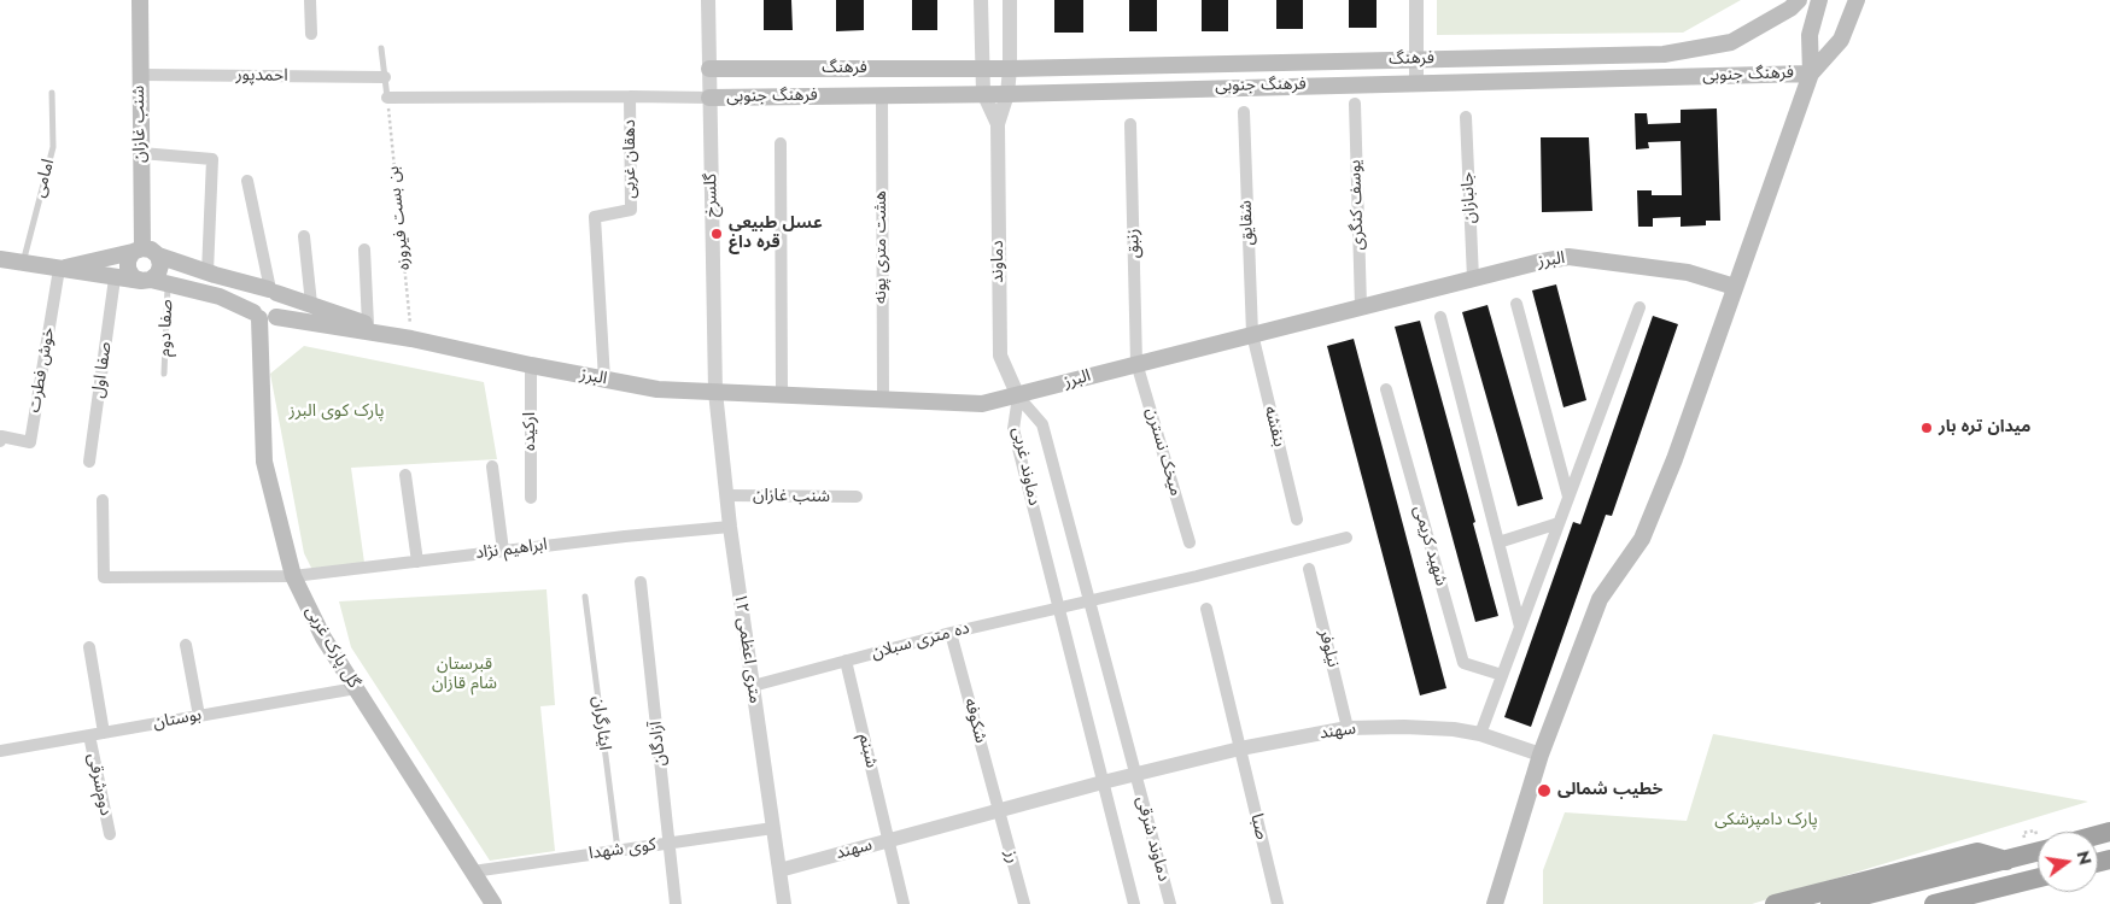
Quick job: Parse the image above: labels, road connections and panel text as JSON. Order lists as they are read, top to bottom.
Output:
{
  "streets": {
    "main road": [
      "فرهنگ",
      "فرهنگ جنوبی",
      "شنب غازان",
      "البرز",
      "گل پارک غربی"
    ],
    "street": [
      "احمدپور",
      "دهقان غربی",
      "گلسرخ",
      "جانبازان",
      "یوسف کنگری",
      "شقایق",
      "زنبق",
      "هشت متری پونه",
      "دماوند",
      "خوش فطرت",
      "صفا اول",
      "بنفشه",
      "ارکیده",
      "میخک نسترن",
      "دماوند غربی",
      "شهید کریمی",
      "ابراهیم نژاد",
      "ده متری سبلان",
      "۱۲ متری اعظمی",
      "نیلوفر",
      "بوستان",
      "شکوفه",
      "سهند",
      "آزادگان",
      "شبنم",
      "دوم‌شرقی",
      "صبا",
      "دماوند شرقی",
      "کوی شهدا",
      "رز"
    ],
    "lane": ["امامی", "صفا دوم", "ایثارگران"],
    "path": ["بن بست فیروزه"]
  },
  "crossings": [
    ["فرهنگ", "گلسرخ"],
    ["فرهنگ جنوبی", "دهقان غربی"],
    ["فرهنگ جنوبی", "گلسرخ"],
    ["فرهنگ جنوبی", "هشت متری پونه"],
    ["احمدپور", "شنب غازان"],
    ["شنب غازان", "البرز"],
    ["شنب غازان", "۱۲ متری اعظمی"],
    ["دهقان غربی", "گلسرخ"],
    ["دهقان غربی", "البرز"],
    ["امامی", "البرز"],
    ["گلسرخ", "البرز"],
    ["گلسرخ", "۱۲ متری اعظمی"],
    ["جانبازان", "البرز"],
    ["یوسف کنگری", "البرز"],
    ["بن بست فیروزه", "البرز"],
    ["شقایق", "البرز"],
    ["شقایق", "بنفشه"],
    ["زنبق", "البرز"],
    ["زنبق", "میخک نسترن"],
    ["هشت متری پونه", "البرز"],
    ["البرز", "دماوند"],
    ["البرز", "صفا دوم"],
    ["البرز", "خوش فطرت"],
    ["البرز", "صفا اول"],
    ["البرز", "بنفشه"],
    ["البرز", "ارکیده"],
    ["البرز", "میخک نسترن"],
    ["البرز", "دماوند غربی"],
    ["البرز", "گل پارک غربی"],
    ["البرز", "۱۲ متری اعظمی"],
    ["دماوند", "دماوند غربی"],
    ["دماوند غربی", "ده متری سبلان"],
    ["دماوند غربی", "سهند"],
    ["دماوند غربی", "دماوند شرقی"],
    ["ابراهیم نژاد", "گل پارک غربی"],
    ["ابراهیم نژاد", "۱۲ متری اعظمی"],
    ["ده متری سبلان", "۱۲ متری اعظمی"],
    ["ده متری سبلان", "شکوفه"],
    ["ده متری سبلان", "شبنم"],
    ["گل پارک غربی", "بوستان"],
    ["گل پارک غربی", "کوی شهدا"],
    ["۱۲ متری اعظمی", "سهند"],
    ["۱۲ متری اعظمی", "کوی شهدا"],
    ["نیلوفر", "سهند"],
    ["بوستان", "دوم‌شرقی"],
    ["شکوفه", "سهند"],
    ["شکوفه", "رز"],
    ["ایثارگران", "کوی شهدا"],
    ["سهند", "شبنم"],
    ["سهند", "صبا"],
    ["سهند", "دماوند شرقی"],
    ["سهند", "رز"],
    ["آزادگان", "کوی شهدا"]
  ],
  "parks": ["پارک کوی البرز", "قبرستان شام قازان", "پارک دامپزشکی"],
  "places": ["عسل طبیعی قره داغ", "میدان تره بار", "خطیب شمالی"],
  "north": "right"
}
